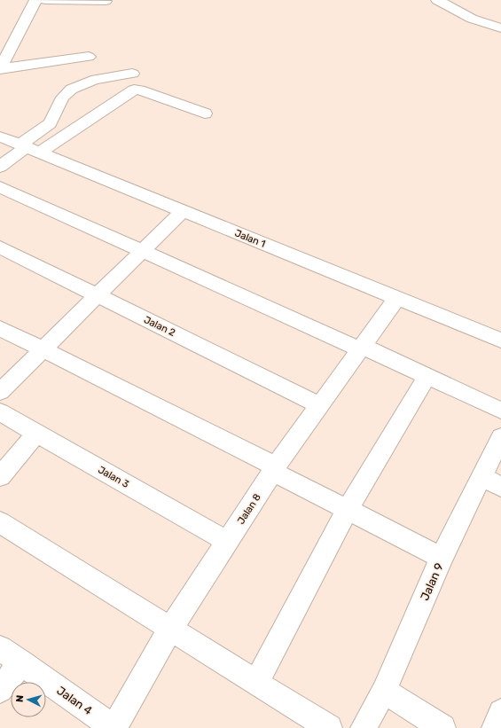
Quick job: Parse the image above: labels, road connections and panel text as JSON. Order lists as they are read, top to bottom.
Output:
{
  "streets": {
    "street": [
      "Jalan 1",
      "Jalan 2",
      "Jalan 3",
      "Jalan 8",
      "Jalan 9",
      "Jalan 4"
    ]
  },
  "crossings": [
    ["Jalan 1", "Jalan 8"],
    ["Jalan 2", "Jalan 8"],
    ["Jalan 3", "Jalan 8"],
    ["Jalan 8", "Jalan 4"]
  ],
  "north": "left"
}
